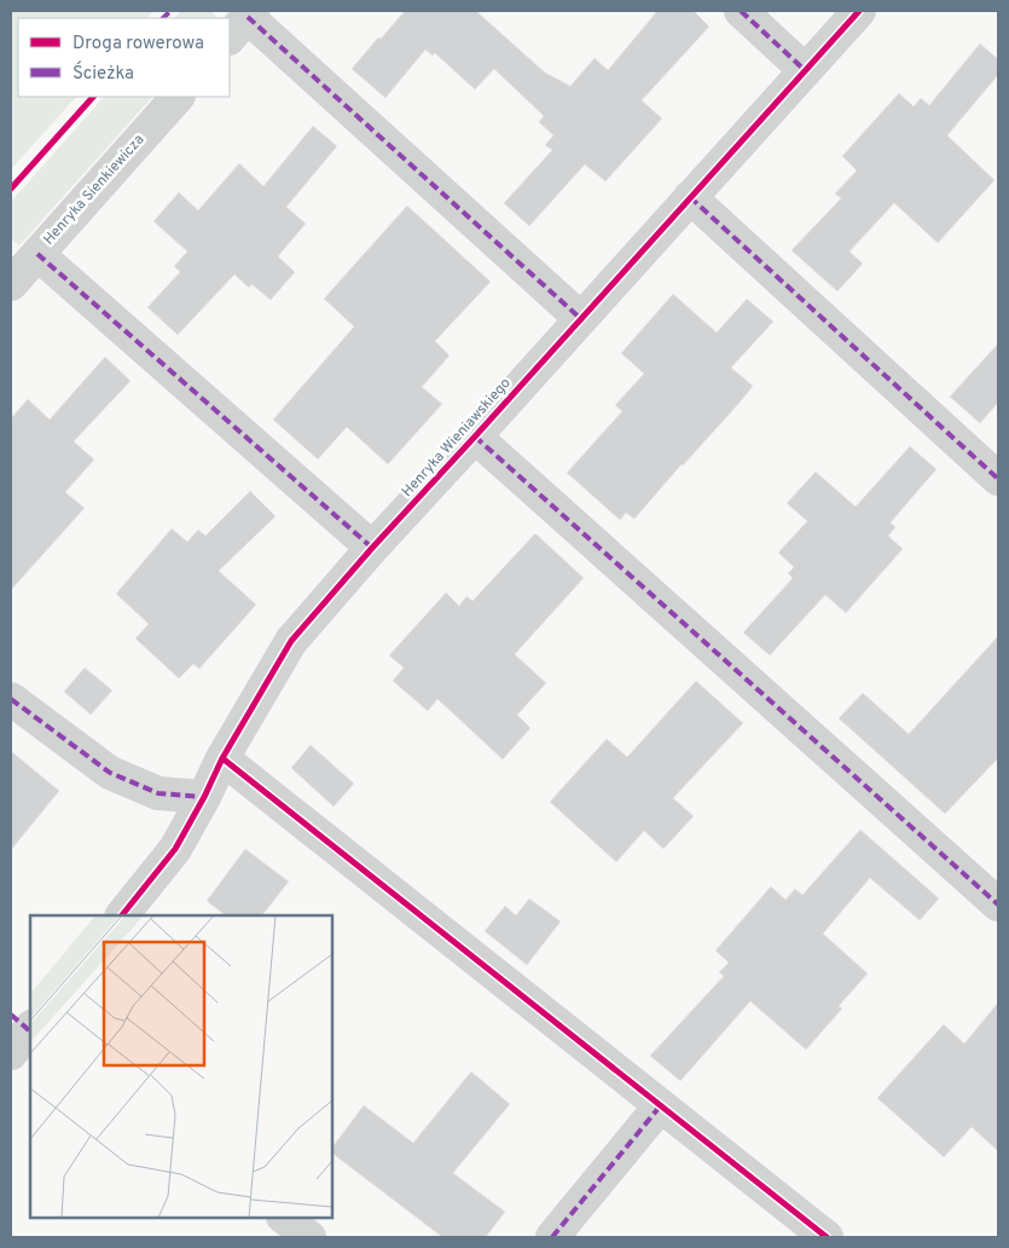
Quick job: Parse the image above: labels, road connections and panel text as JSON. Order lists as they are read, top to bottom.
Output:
{
  "streets": {
    "street": ["Henryka Sienkiewicza", "Henryka Wieniawskiego"]
  },
  "legend": ["Droga rowerowa", "Ścieżka"]
}
